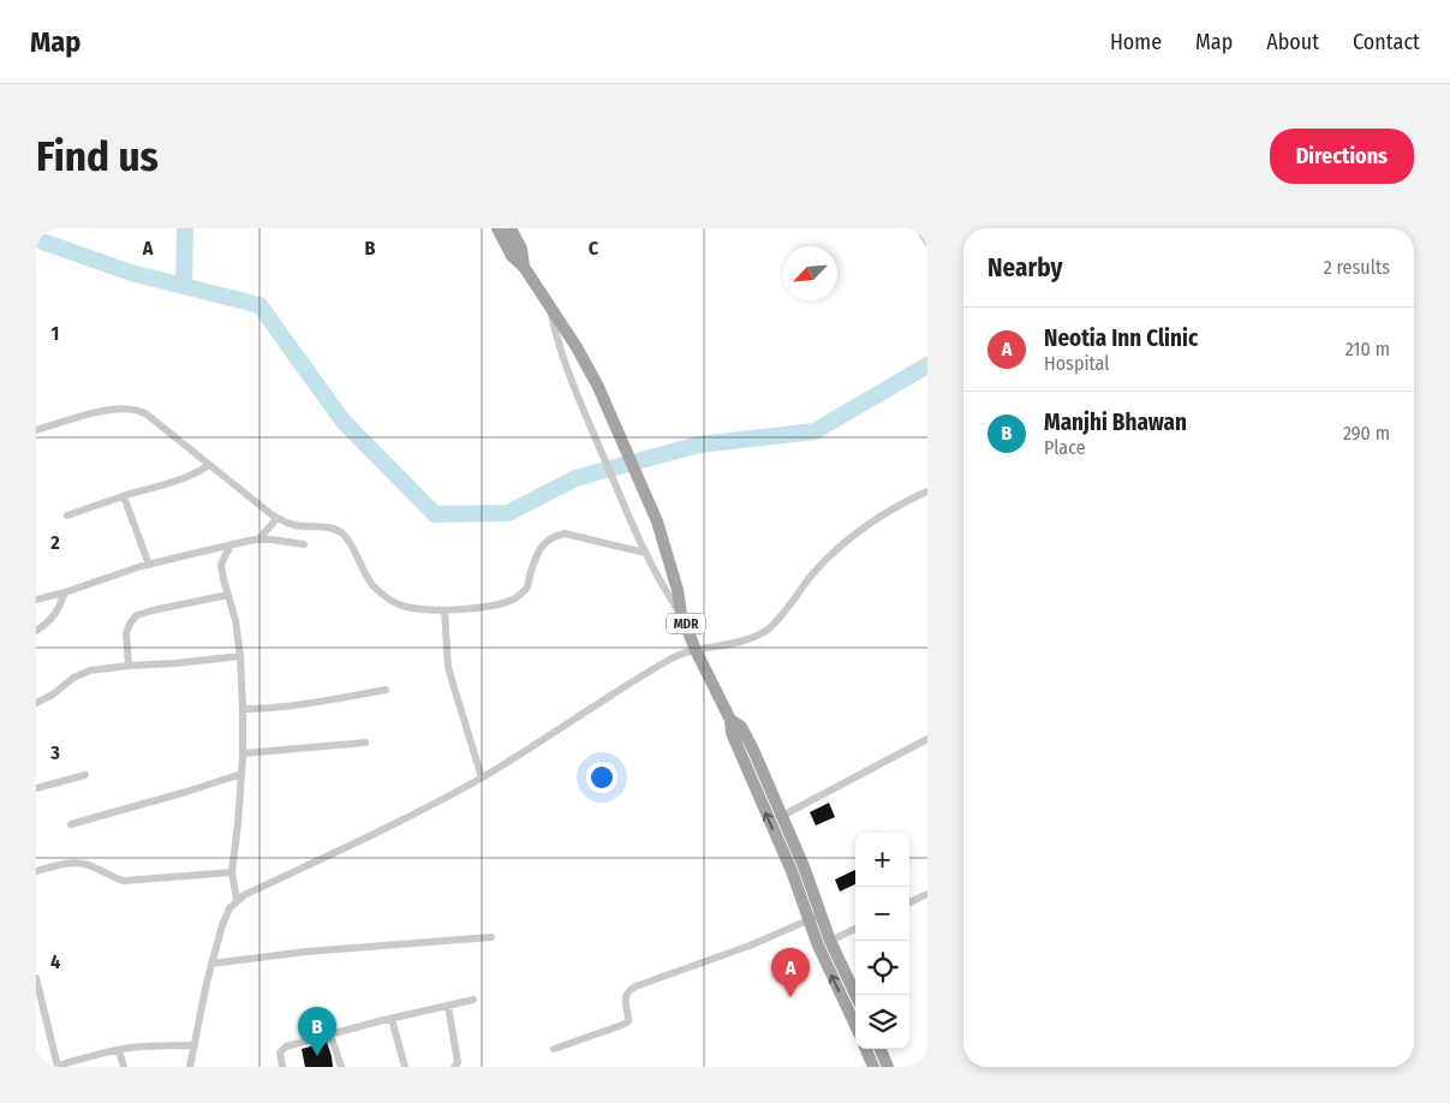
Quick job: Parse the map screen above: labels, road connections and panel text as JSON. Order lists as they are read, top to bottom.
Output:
{
  "streets": {
    "main road": ["MDR"]
  },
  "north": "bottom left",
  "page": {
    "header": "Map",
    "nav": [
      "Home",
      "Map",
      "About",
      "Contact"
    ],
    "buttons": "Directions",
    "title": "Find us",
    "heading": ["Nearby", "2 results"],
    "list": [
      {
        "mark": "A",
        "name": "Neotia Inn Clinic",
        "note": "Hospital",
        "value": "210 m"
      },
      {
        "mark": "B",
        "name": "Manjhi Bhawan",
        "note": "Place",
        "value": "290 m"
      }
    ],
    "map_buttons": ["+", "−"],
    "pins": ["A", "B"]
  },
  "grid": {
    "columns": ["A", "B", "C"],
    "rows": [
      "1",
      "2",
      "3",
      "4"
    ]
  }
}
